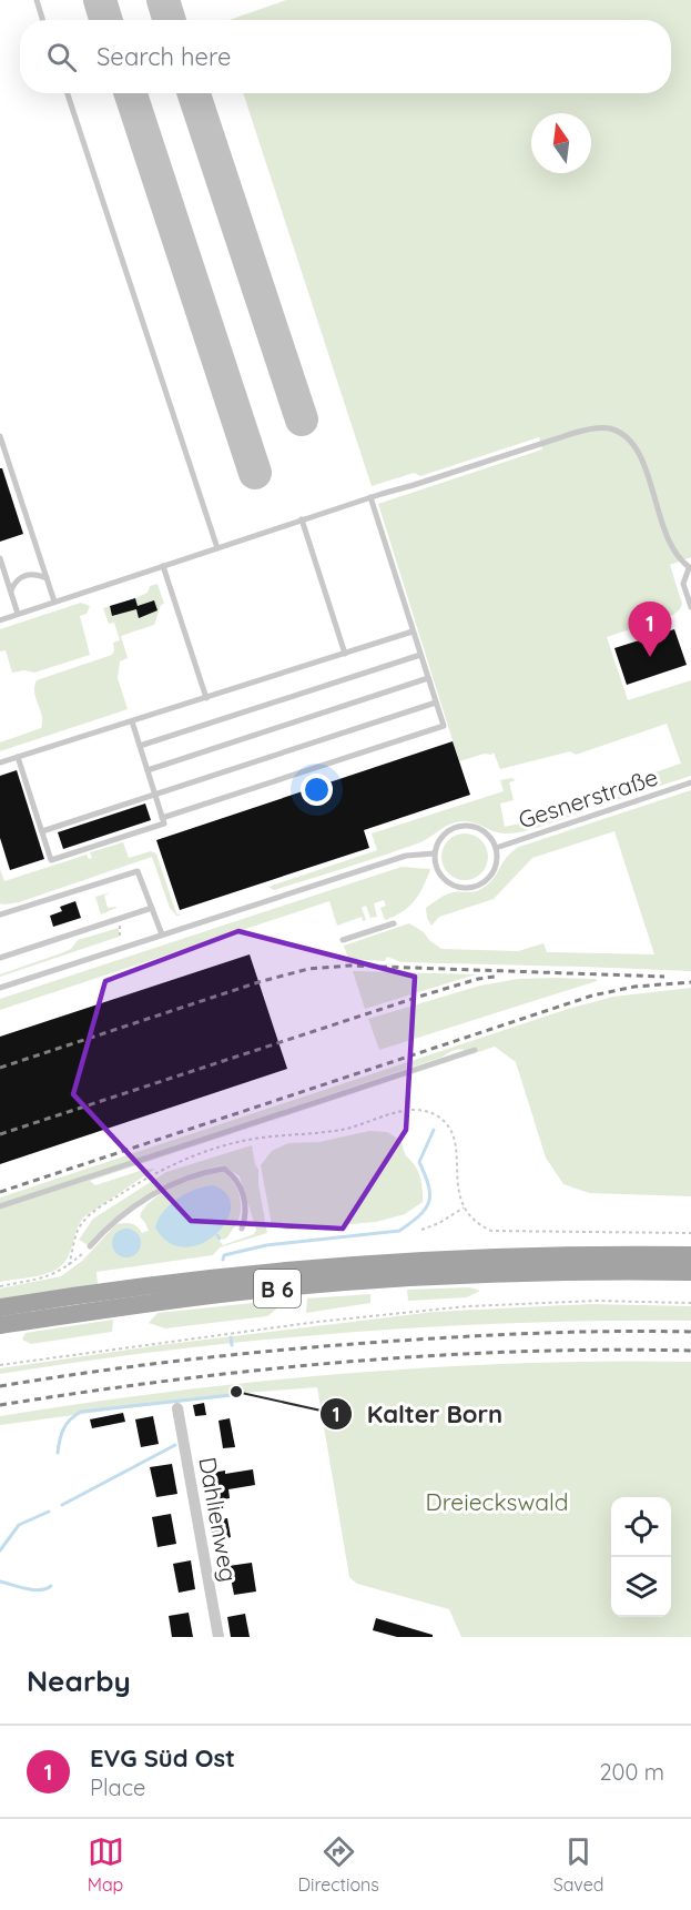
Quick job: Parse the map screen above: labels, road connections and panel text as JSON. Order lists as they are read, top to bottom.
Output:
{
  "streets": {
    "main road": ["B 6"],
    "street": ["Dahlienweg"],
    "lane": ["Gesnerstraße"]
  },
  "parks": ["Dreieckswald"],
  "places": ["Kalter Born"],
  "north": "top",
  "page": {
    "search": "Search here",
    "pins": "1",
    "heading": "Nearby",
    "list": [
      {
        "mark": "1",
        "name": "EVG Süd Ost",
        "note": "Place",
        "value": "200 m"
      }
    ],
    "nav": ["Map", "Directions", "Saved"]
  }
}
